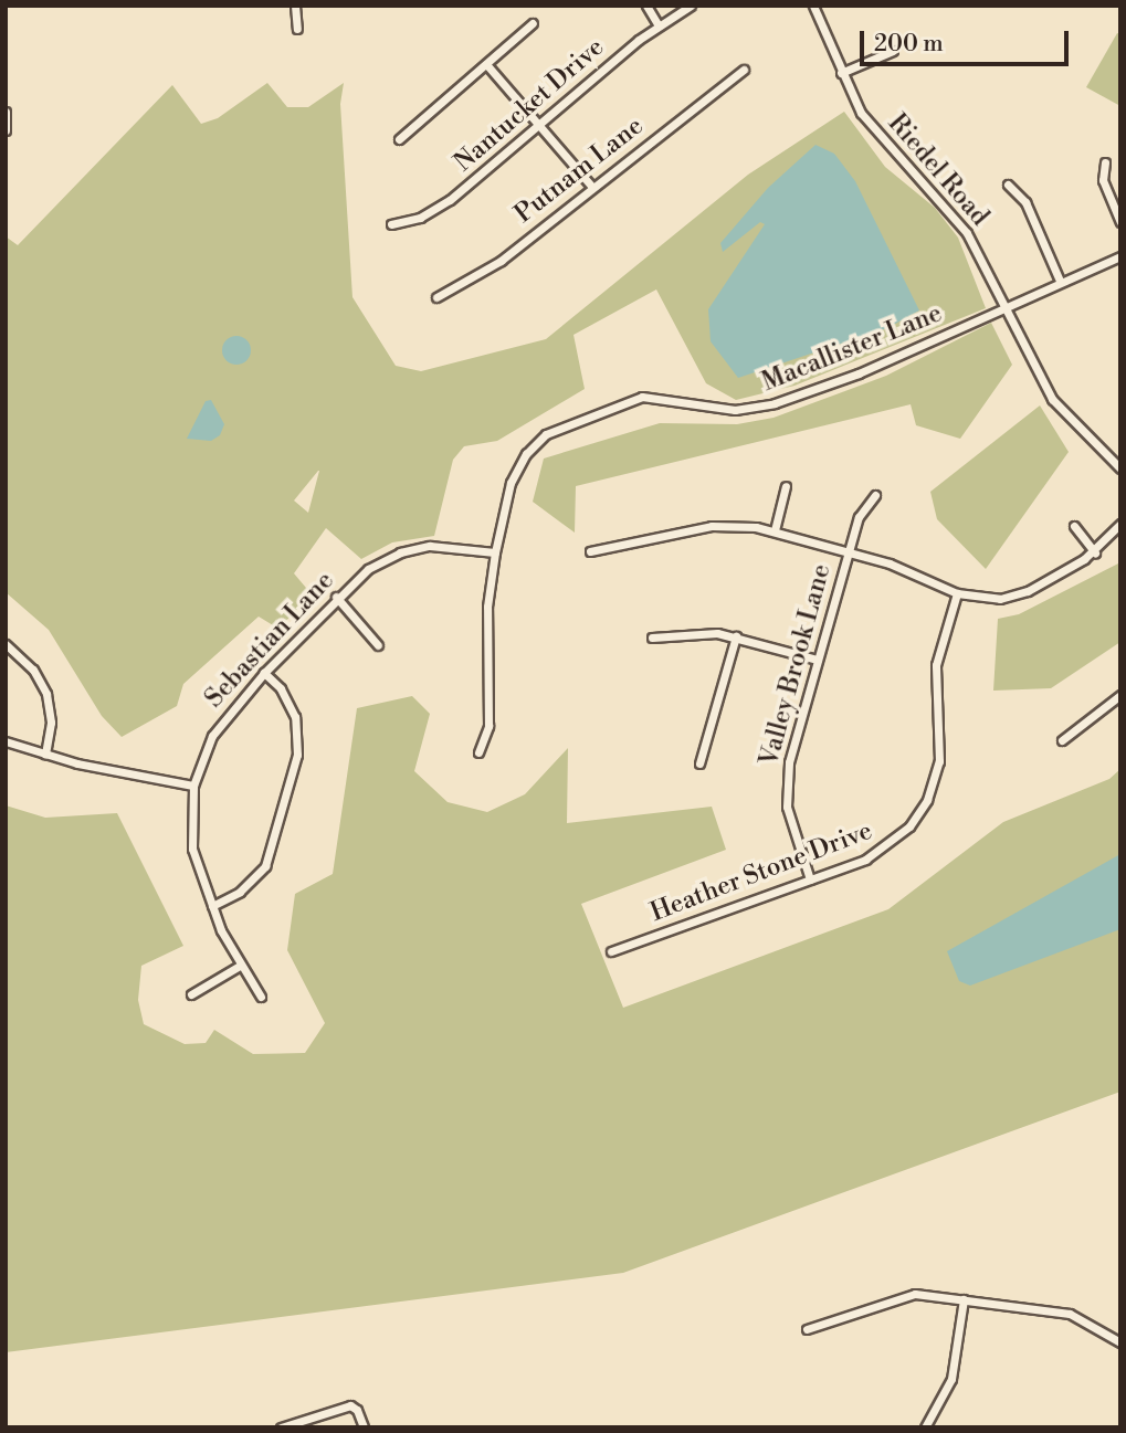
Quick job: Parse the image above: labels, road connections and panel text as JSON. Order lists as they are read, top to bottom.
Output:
{
  "streets": {
    "street": [
      "Nantucket Drive",
      "Putnam Lane",
      "Riedel Road",
      "Macallister Lane",
      "Sebastian Lane",
      "Valley Brook Lane",
      "Heather Stone Drive"
    ]
  },
  "crossings": [
    ["Riedel Road", "Macallister Lane"],
    ["Macallister Lane", "Sebastian Lane"],
    ["Valley Brook Lane", "Heather Stone Drive"]
  ],
  "scale_bar": "200 m"
}
